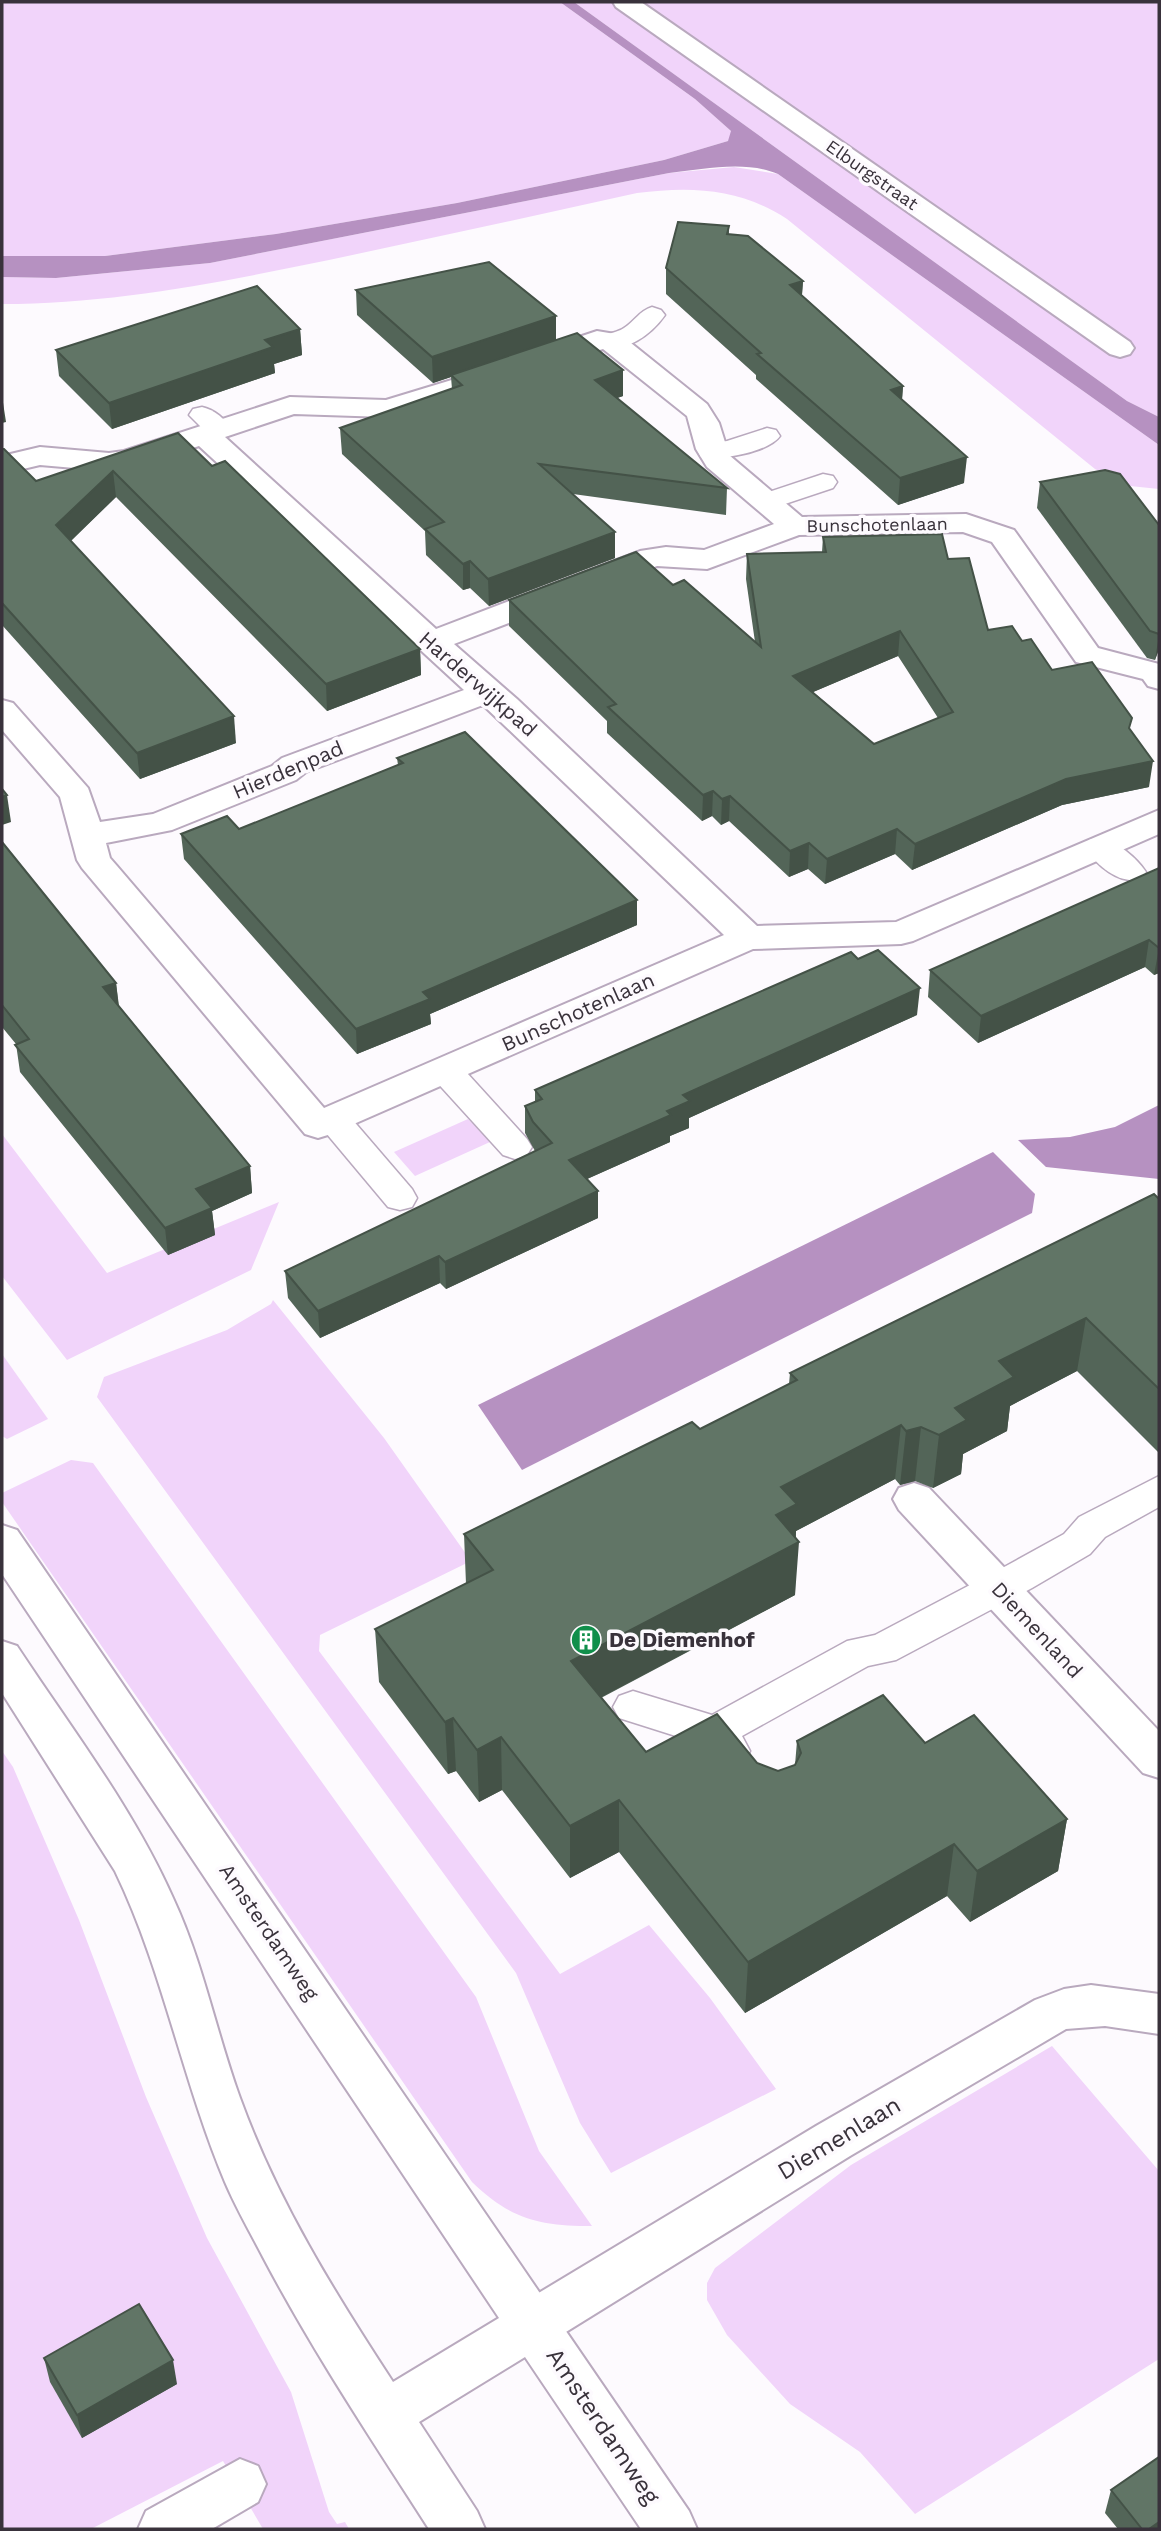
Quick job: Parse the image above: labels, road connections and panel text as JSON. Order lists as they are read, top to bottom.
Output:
{
  "streets": {
    "street": [
      "Elburgstraat",
      "Bunschotenlaan",
      "Harderwijkpad",
      "Hierdenpad",
      "Diemenland",
      "Amsterdamweg",
      "Diemenlaan"
    ]
  },
  "crossings": [
    ["Bunschotenlaan", "Harderwijkpad"],
    ["Harderwijkpad", "Hierdenpad"],
    ["Amsterdamweg", "Diemenlaan"]
  ],
  "places": {
    "building": ["De Diemenhof"]
  }
}
